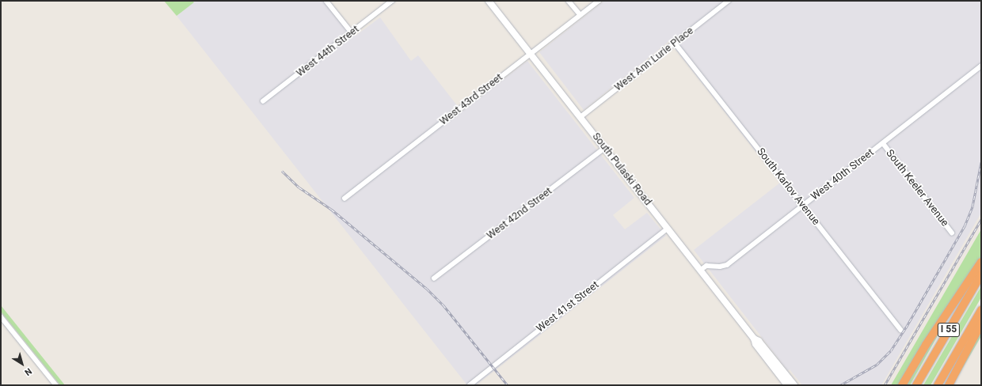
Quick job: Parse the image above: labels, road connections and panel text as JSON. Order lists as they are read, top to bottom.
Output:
{
  "streets": {
    "highway": ["I 55"],
    "main road": ["South Pulaski Road"],
    "street": [
      "West 44th Street",
      "West Ann Lurie Place",
      "West 43rd Street",
      "West 40th Street",
      "South Karlov Avenue",
      "South Keeler Avenue",
      "West 42nd Street",
      "West 41st Street"
    ]
  },
  "crossings": [
    ["West Ann Lurie Place", "South Pulaski Road"],
    ["West Ann Lurie Place", "South Karlov Avenue"],
    ["West 43rd Street", "South Pulaski Road"],
    ["South Pulaski Road", "West 40th Street"],
    ["South Pulaski Road", "West 42nd Street"],
    ["South Pulaski Road", "West 41st Street"],
    ["West 40th Street", "South Karlov Avenue"],
    ["West 40th Street", "South Keeler Avenue"]
  ],
  "north": "bottom right"
}
